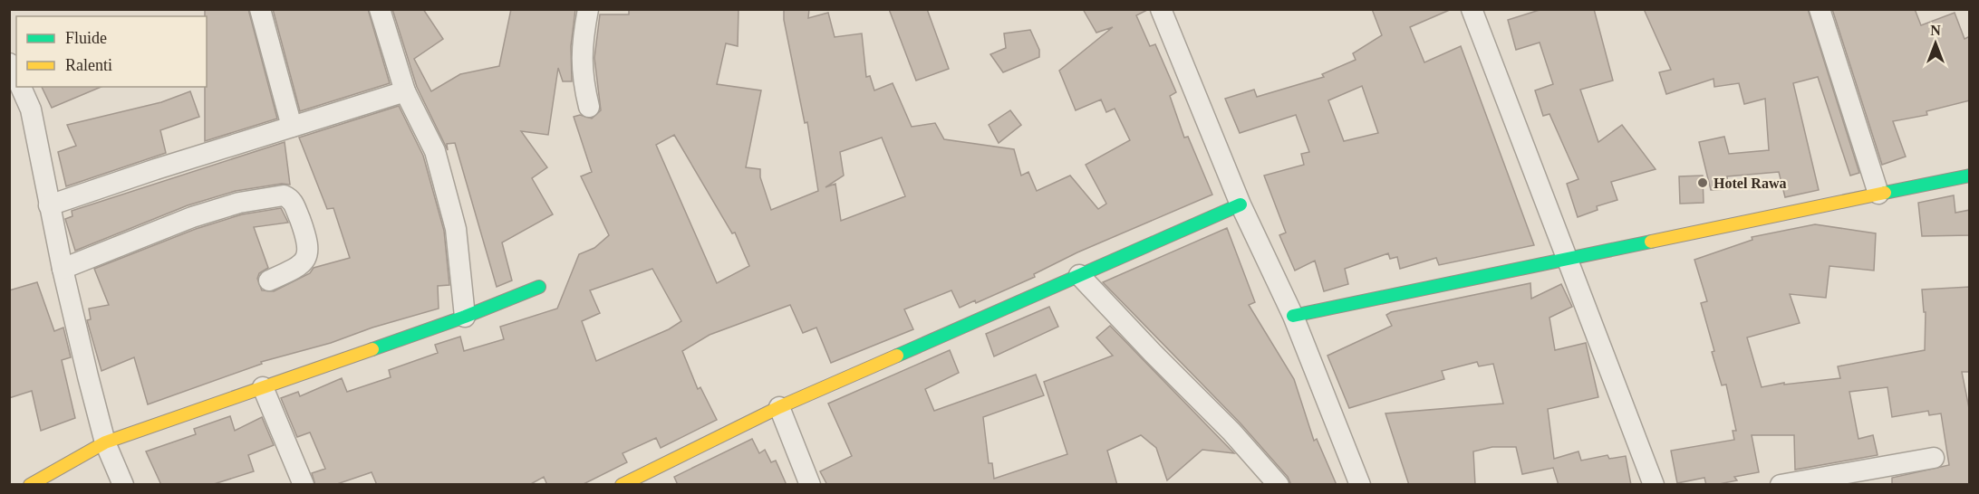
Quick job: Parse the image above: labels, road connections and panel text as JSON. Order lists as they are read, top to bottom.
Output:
{
  "places": ["Hotel Rawa"],
  "legend": ["Fluide", "Ralenti"],
  "north": "top"
}
